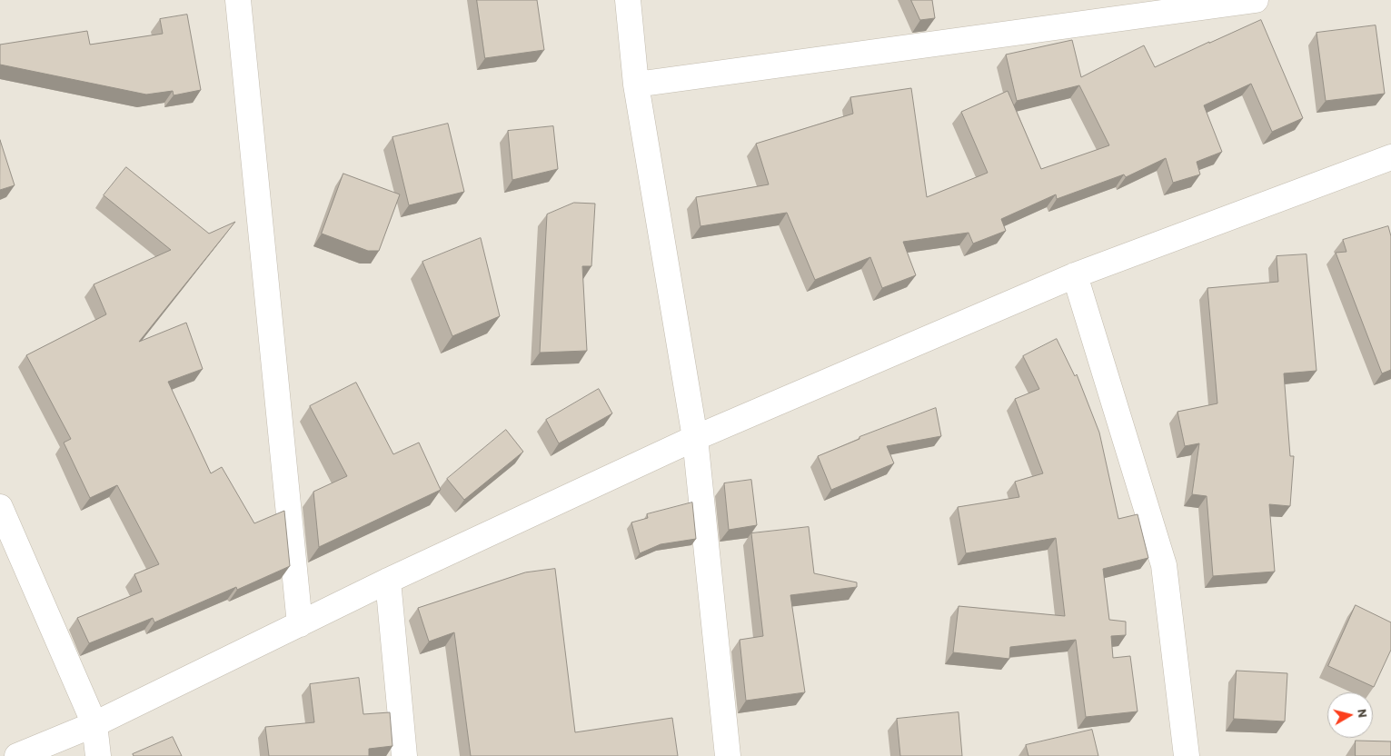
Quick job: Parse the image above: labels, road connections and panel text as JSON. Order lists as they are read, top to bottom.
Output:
{
  "north": "right"
}
